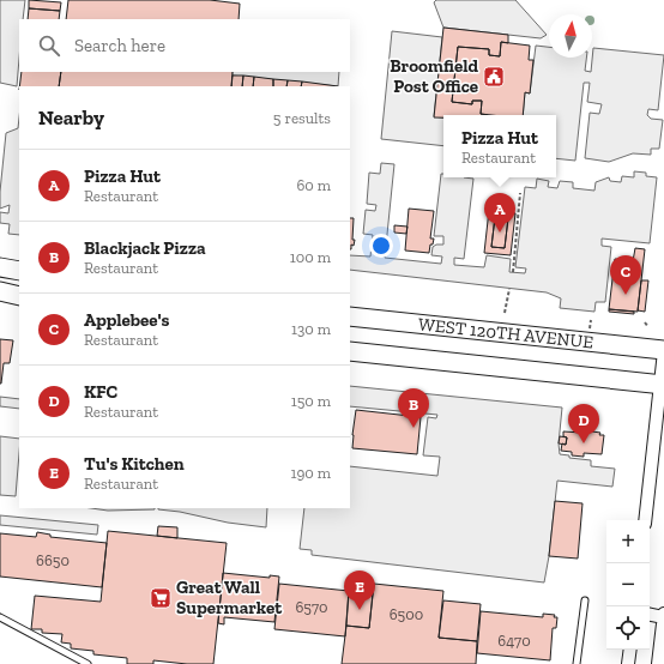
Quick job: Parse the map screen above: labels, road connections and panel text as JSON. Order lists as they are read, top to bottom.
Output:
{
  "streets": {
    "main road": ["WEST 120TH AVENUE"]
  },
  "places": {
    "public building": ["Broomfield Post Office"],
    "supermarket": ["Great Wall Supermarket"]
  },
  "house_numbers": [
    "6650",
    "6570",
    "6500",
    "6470"
  ],
  "north": "top",
  "page": {
    "search": "Search here",
    "heading": ["Nearby", "5 results"],
    "popup": ["Pizza Hut", "Restaurant"],
    "list": [
      {
        "mark": "A",
        "name": "Pizza Hut",
        "note": "Restaurant",
        "value": "60 m"
      },
      {
        "mark": "B",
        "name": "Blackjack Pizza",
        "note": "Restaurant",
        "value": "100 m"
      },
      {
        "mark": "C",
        "name": "Applebee's",
        "note": "Restaurant",
        "value": "130 m"
      },
      {
        "mark": "D",
        "name": "KFC",
        "note": "Restaurant",
        "value": "150 m"
      },
      {
        "mark": "E",
        "name": "Tu's Kitchen",
        "note": "Restaurant",
        "value": "190 m"
      }
    ],
    "pins": [
      "A",
      "C",
      "B",
      "D",
      "E"
    ],
    "map_buttons": ["+", "−"]
  }
}
